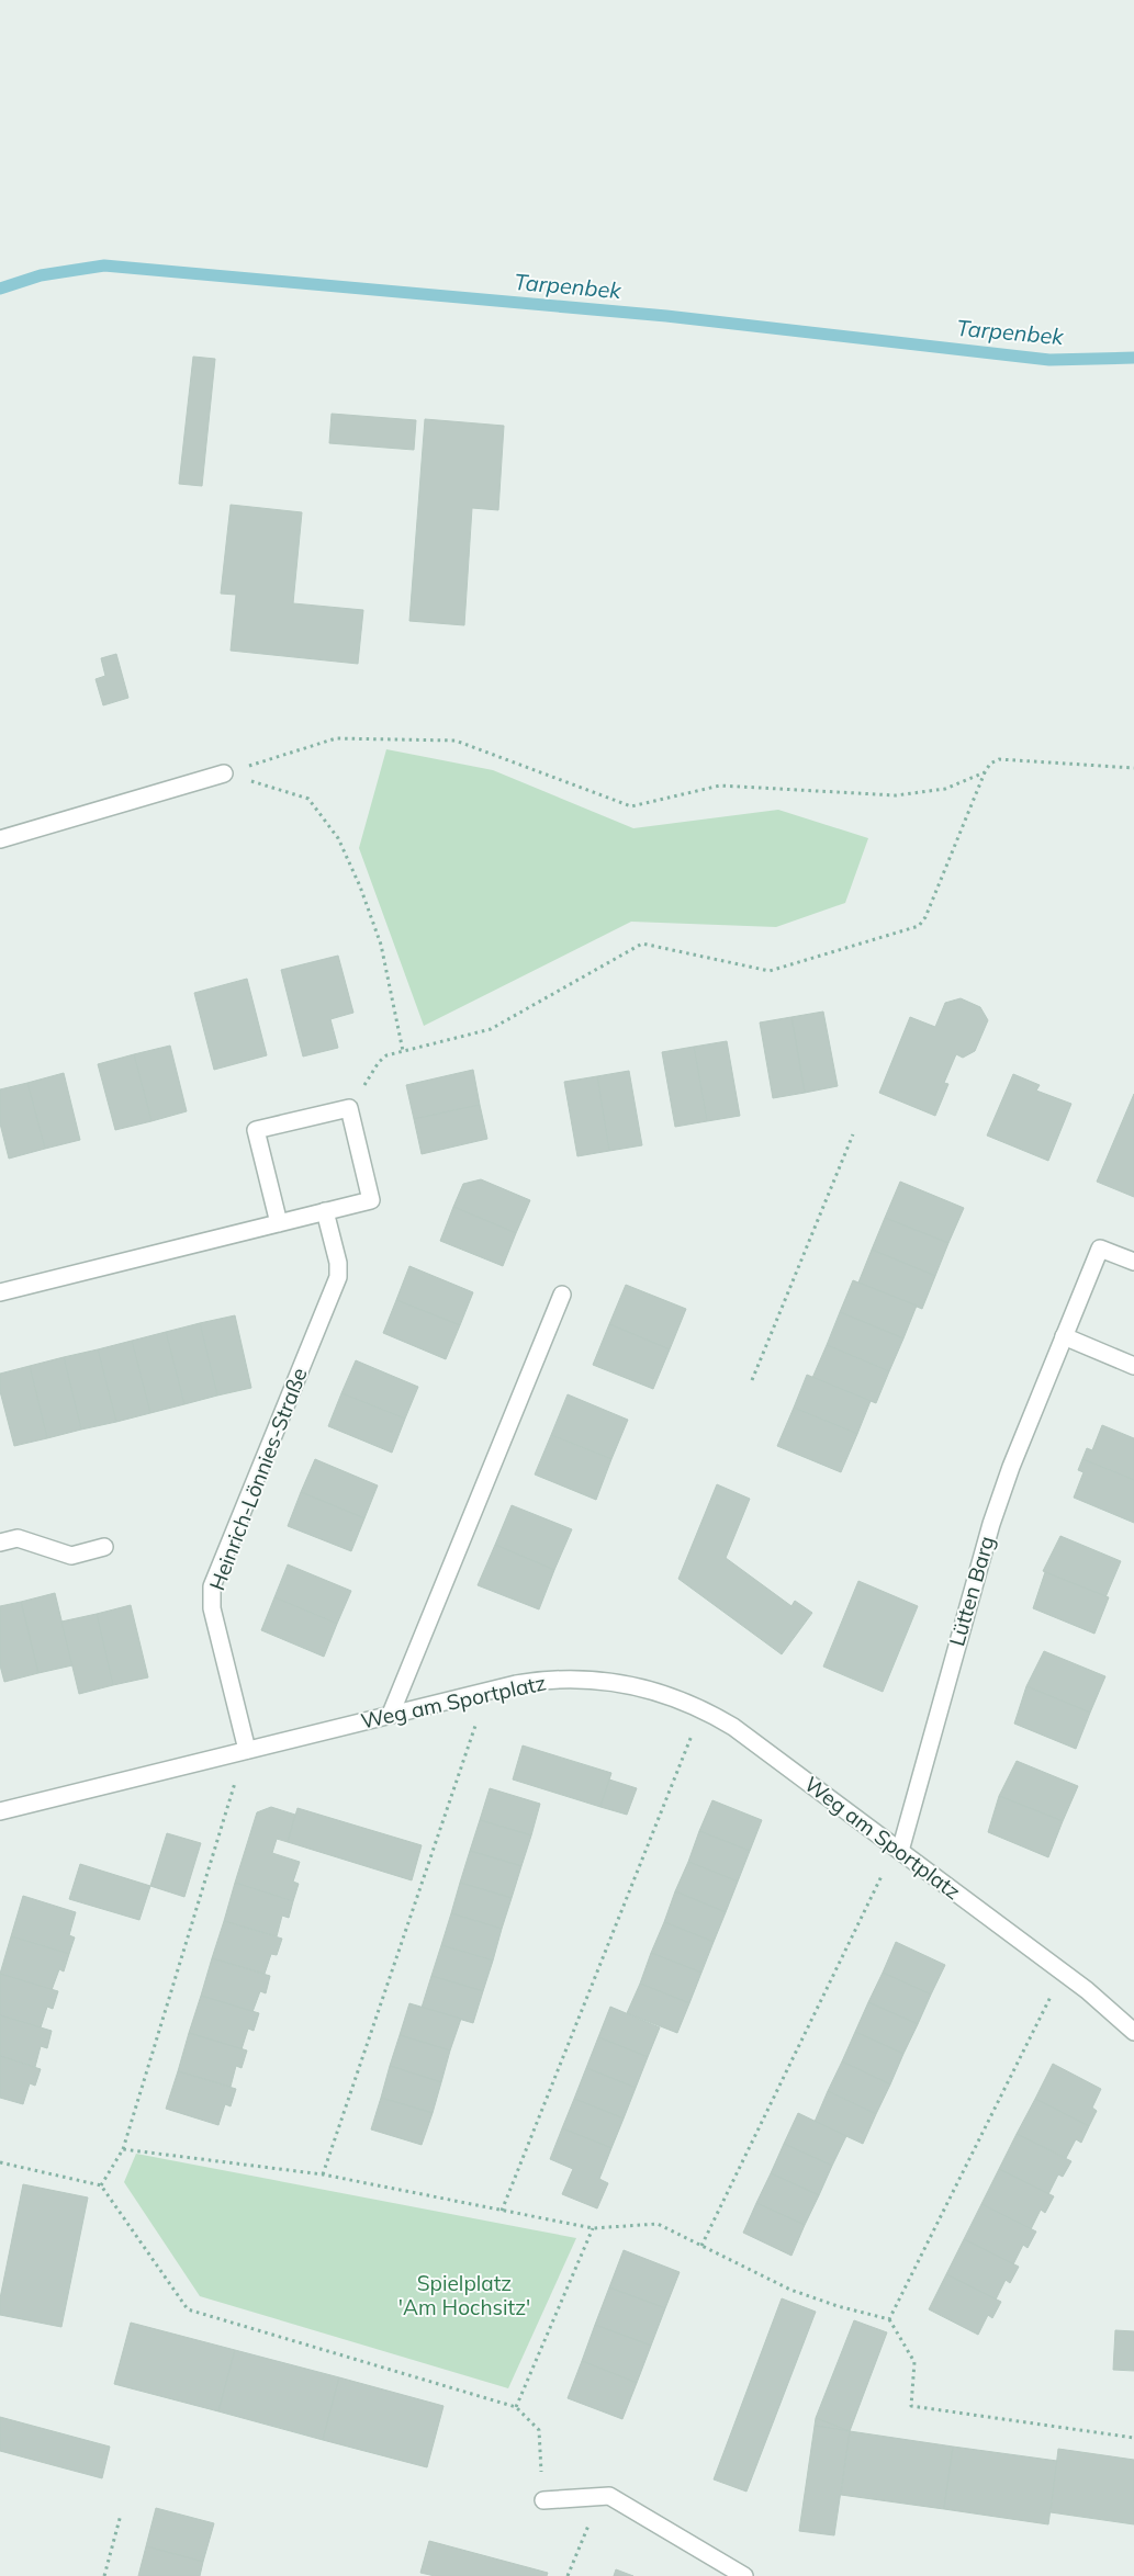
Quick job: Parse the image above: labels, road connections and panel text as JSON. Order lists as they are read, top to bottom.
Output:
{
  "streets": {
    "street": ["Heinrich-Lönnies-Straße", "Lütten Barg", "Weg am Sportplatz"]
  },
  "crossings": [
    ["Heinrich-Lönnies-Straße", "Weg am Sportplatz"],
    ["Lütten Barg", "Weg am Sportplatz"]
  ],
  "water": ["Tarpenbek"],
  "parks": ["Spielplatz 'Am Hochsitz'"]
}
